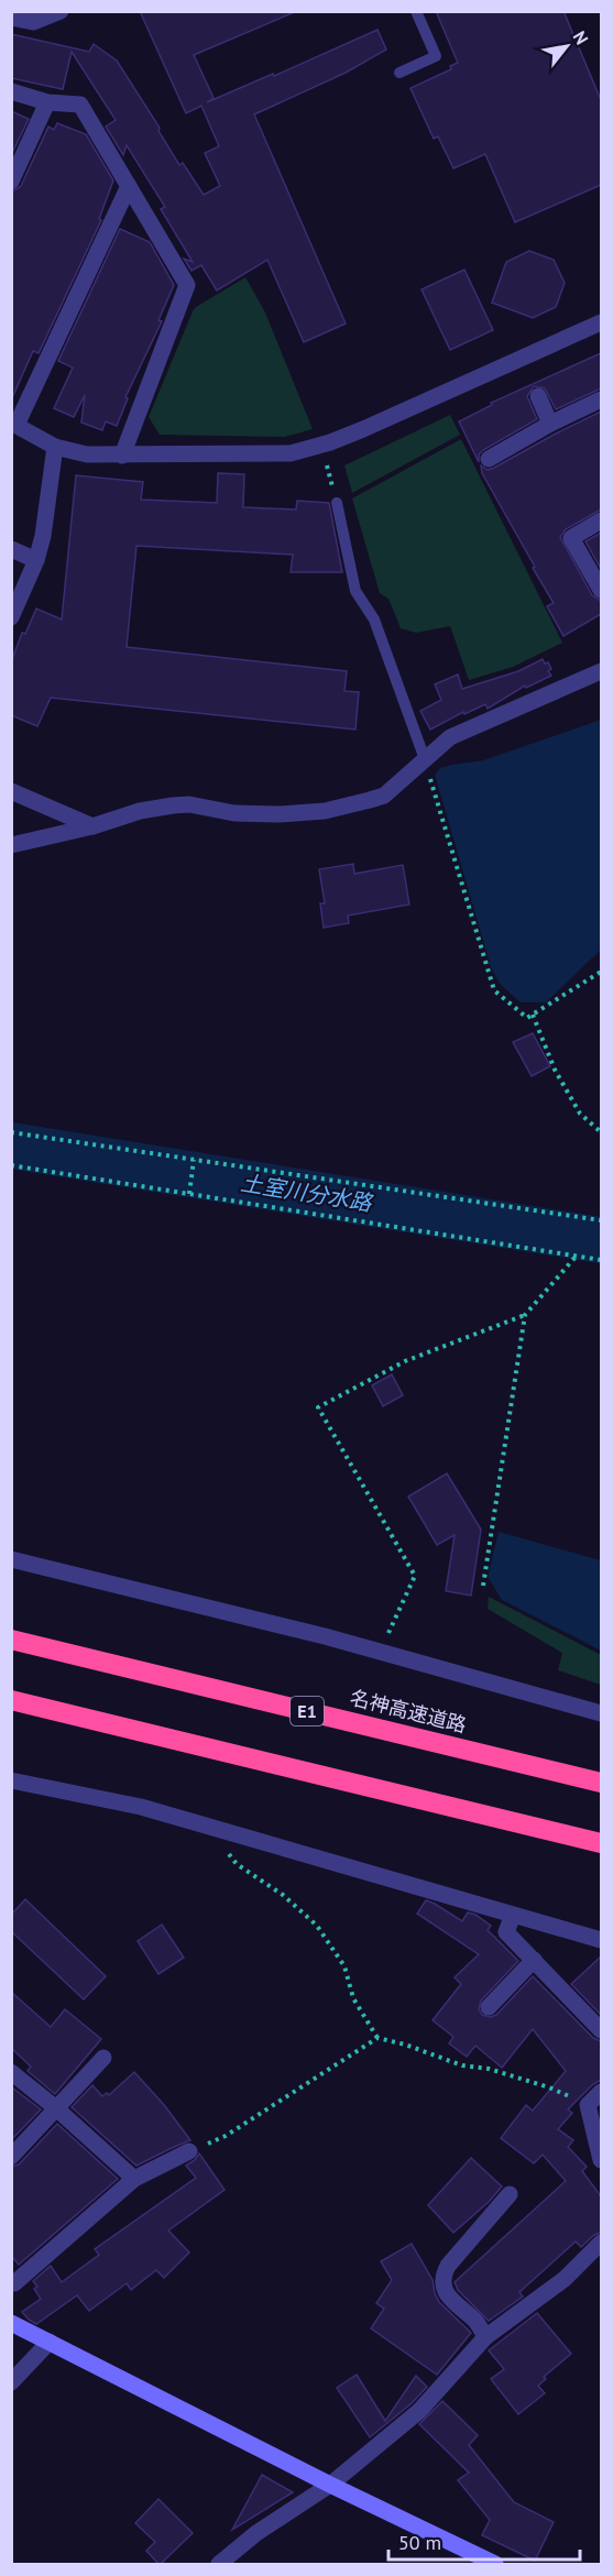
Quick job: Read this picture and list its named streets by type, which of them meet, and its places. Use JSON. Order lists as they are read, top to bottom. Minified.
{"streets":{"highway":["E1","名神高速道路"]},"water":["土室川分水路"],"scale_bar":"50 m","north":"top right"}
